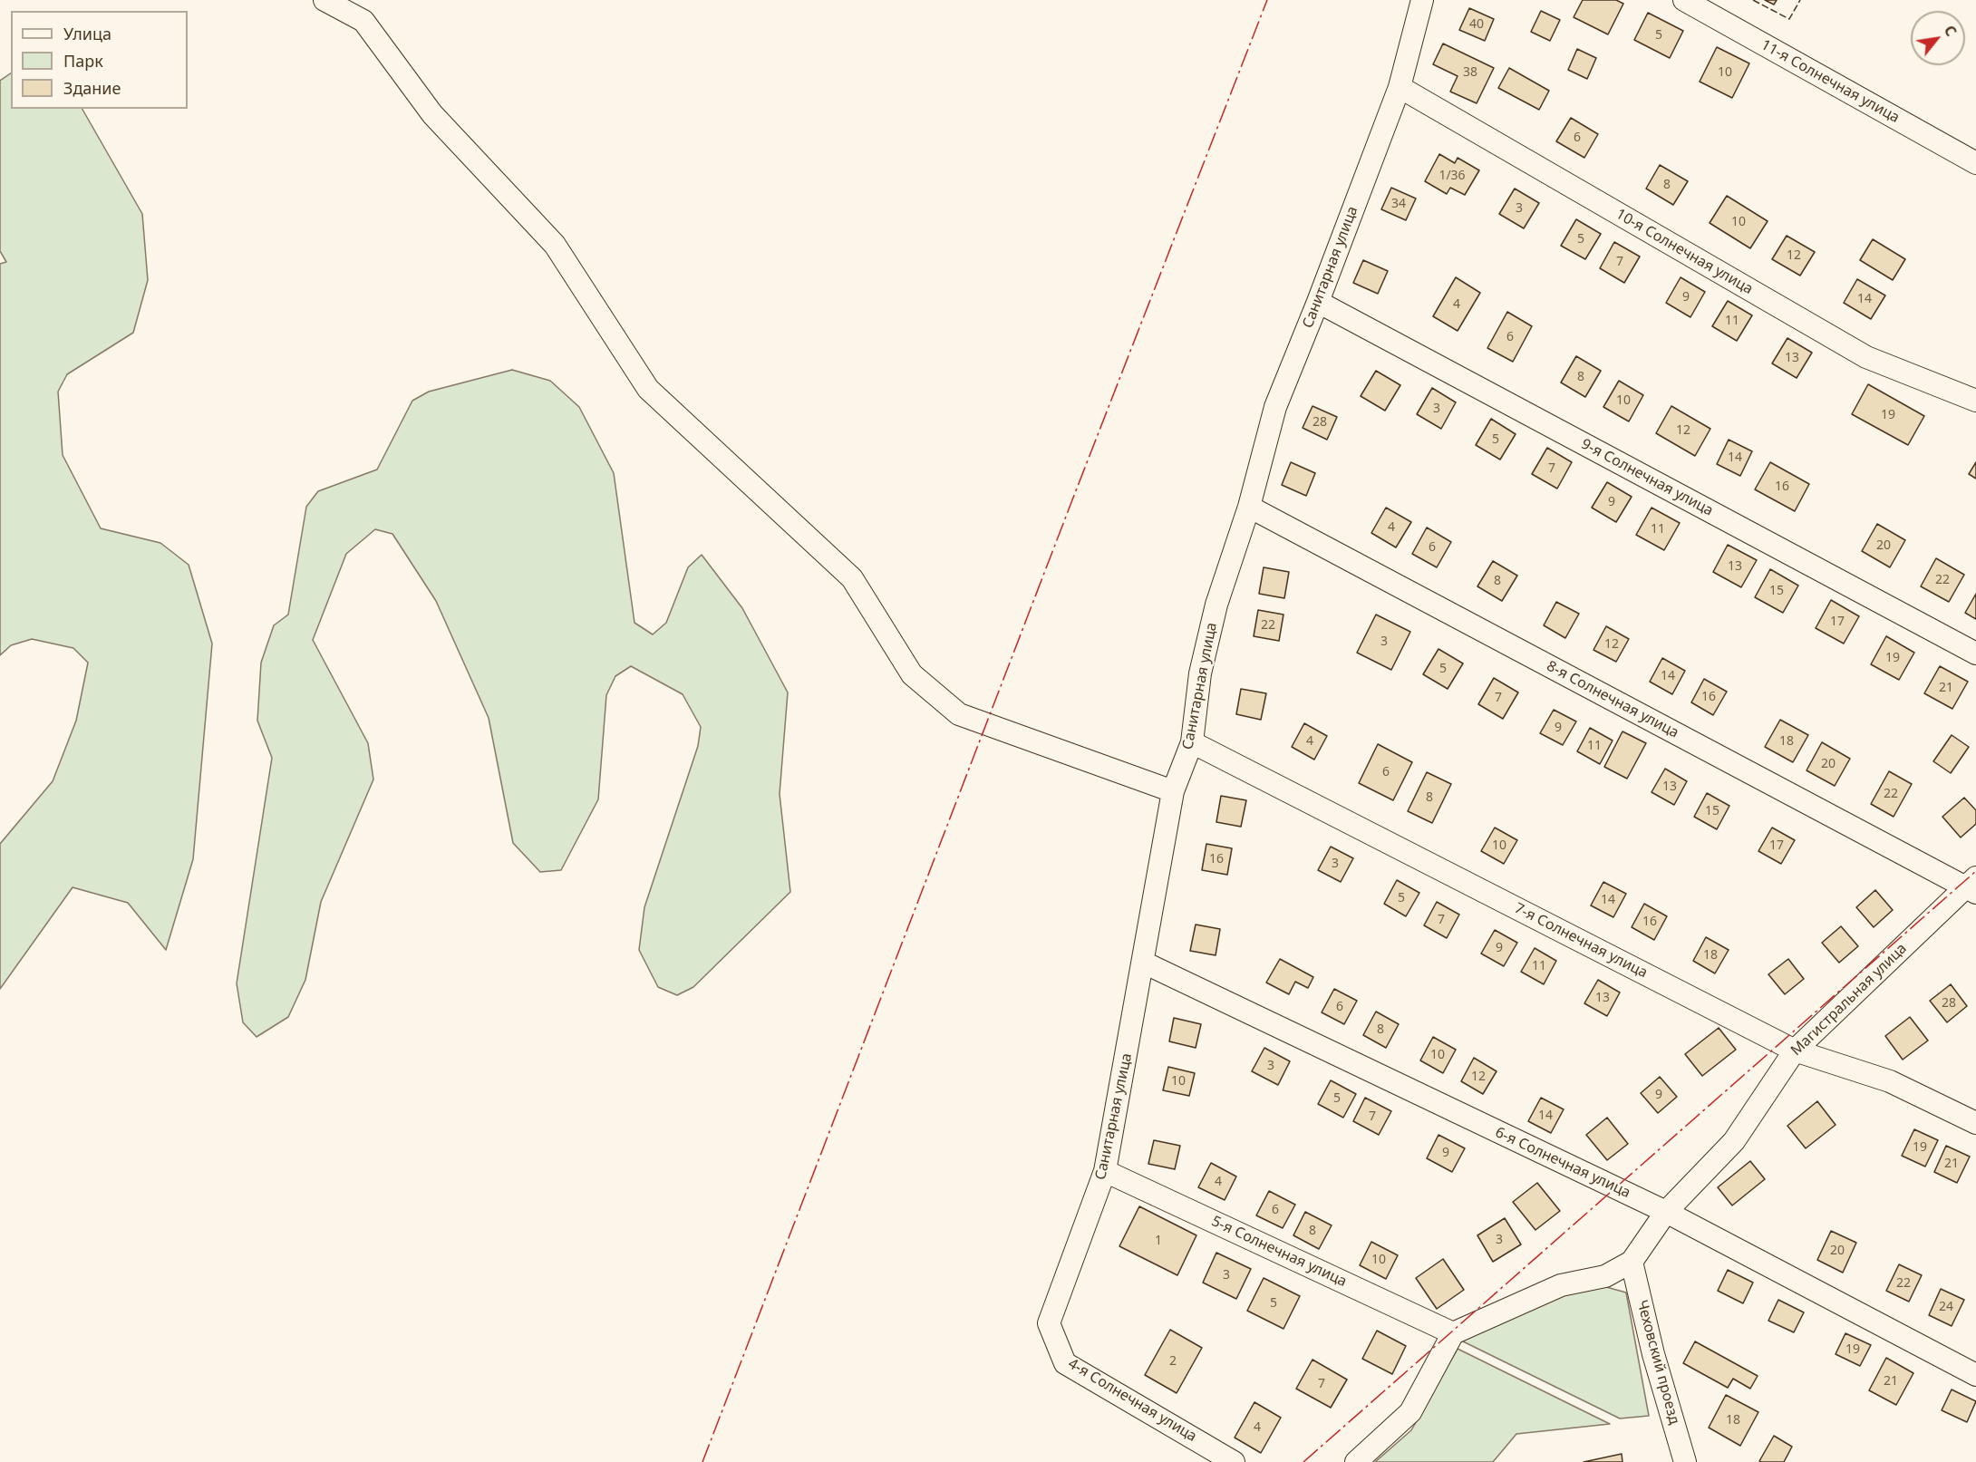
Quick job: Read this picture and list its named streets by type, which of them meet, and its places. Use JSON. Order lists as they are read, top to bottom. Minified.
{"streets":{"street":["11-я Солнечная улица","10-я Солнечная улица","Санитарная улица","9-я Солнечная улица","8-я Солнечная улица","7-я Солнечная улица","Магистральная улица","6-я Солнечная улица","5-я Солнечная улица","Чеховский проезд","4-я Солнечная улица"]},"crossings":[["10-я Солнечная улица","Санитарная улица"],["Санитарная улица","9-я Солнечная улица"],["Санитарная улица","8-я Солнечная улица"],["Санитарная улица","7-я Солнечная улица"],["Санитарная улица","6-я Солнечная улица"],["Санитарная улица","5-я Солнечная улица"],["Санитарная улица","4-я Солнечная улица"],["8-я Солнечная улица","Магистральная улица"],["7-я Солнечная улица","Магистральная улица"],["Магистральная улица","6-я Солнечная улица"],["Магистральная улица","5-я Солнечная улица"],["Магистральная улица","Чеховский проезд"]],"house_numbers":["40","5","38","10","6","1/36","8","34","3","10","5","12","7","9","14","4","11","6","13","8","10","3","19","28","12","5","14","7","16","9","4","11","20","6","13","22","8","15","17","22","3","12","19","5","14","21","16","7","9","4","18","11","20","6","13","22","8","15","10","17","16","3","5","14","7","16","9","18","11","13","28","6","8","10","3","12","10","9","5","14","7","19","9","21","4","6","8","3","1","20","10","3","22","5","24","19","2","21","7","18","4"],"legend":["Улица","Парк","Здание"],"north":"top right"}
